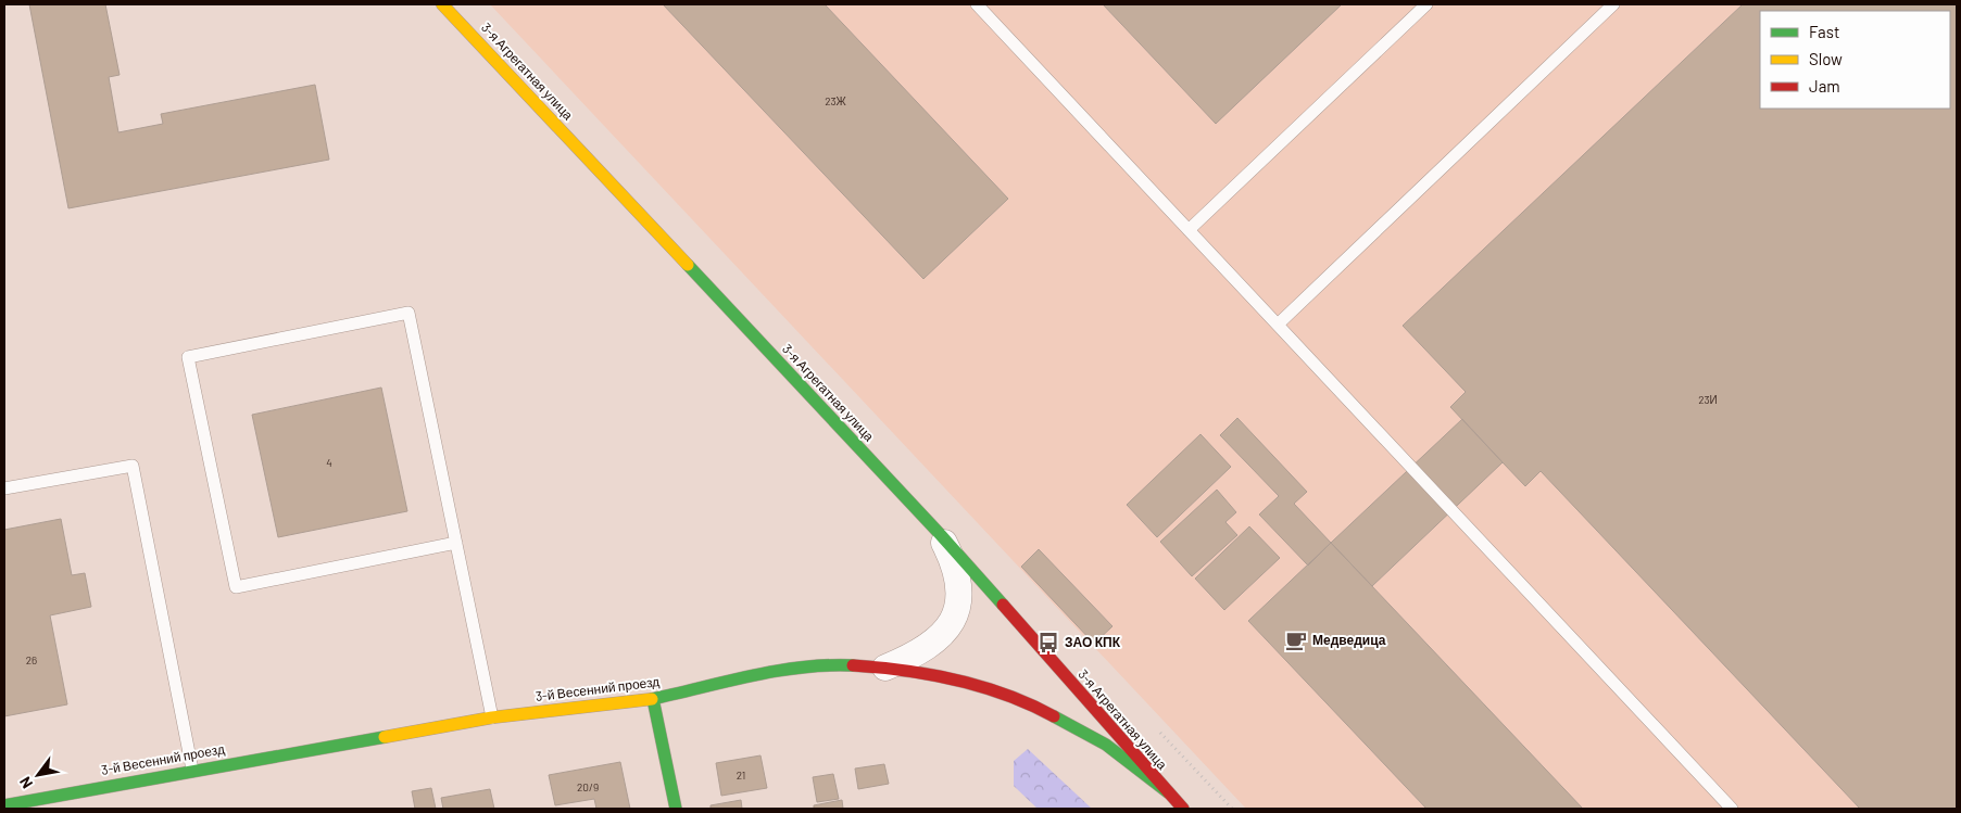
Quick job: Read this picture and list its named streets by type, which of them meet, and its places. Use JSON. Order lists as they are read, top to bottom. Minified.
{"streets":{"street":["3-я Агрегатная улица","3-й Весенний проезд"]},"crossings":[["3-я Агрегатная улица","3-й Весенний проезд"]],"places":{"cafe":["Медведица"],"bus stop":["ЗАО КПК"]},"house_numbers":["23Ж","23И","4","26","21","20/9"],"legend":["Fast","Slow","Jam"],"north":"bottom left"}
